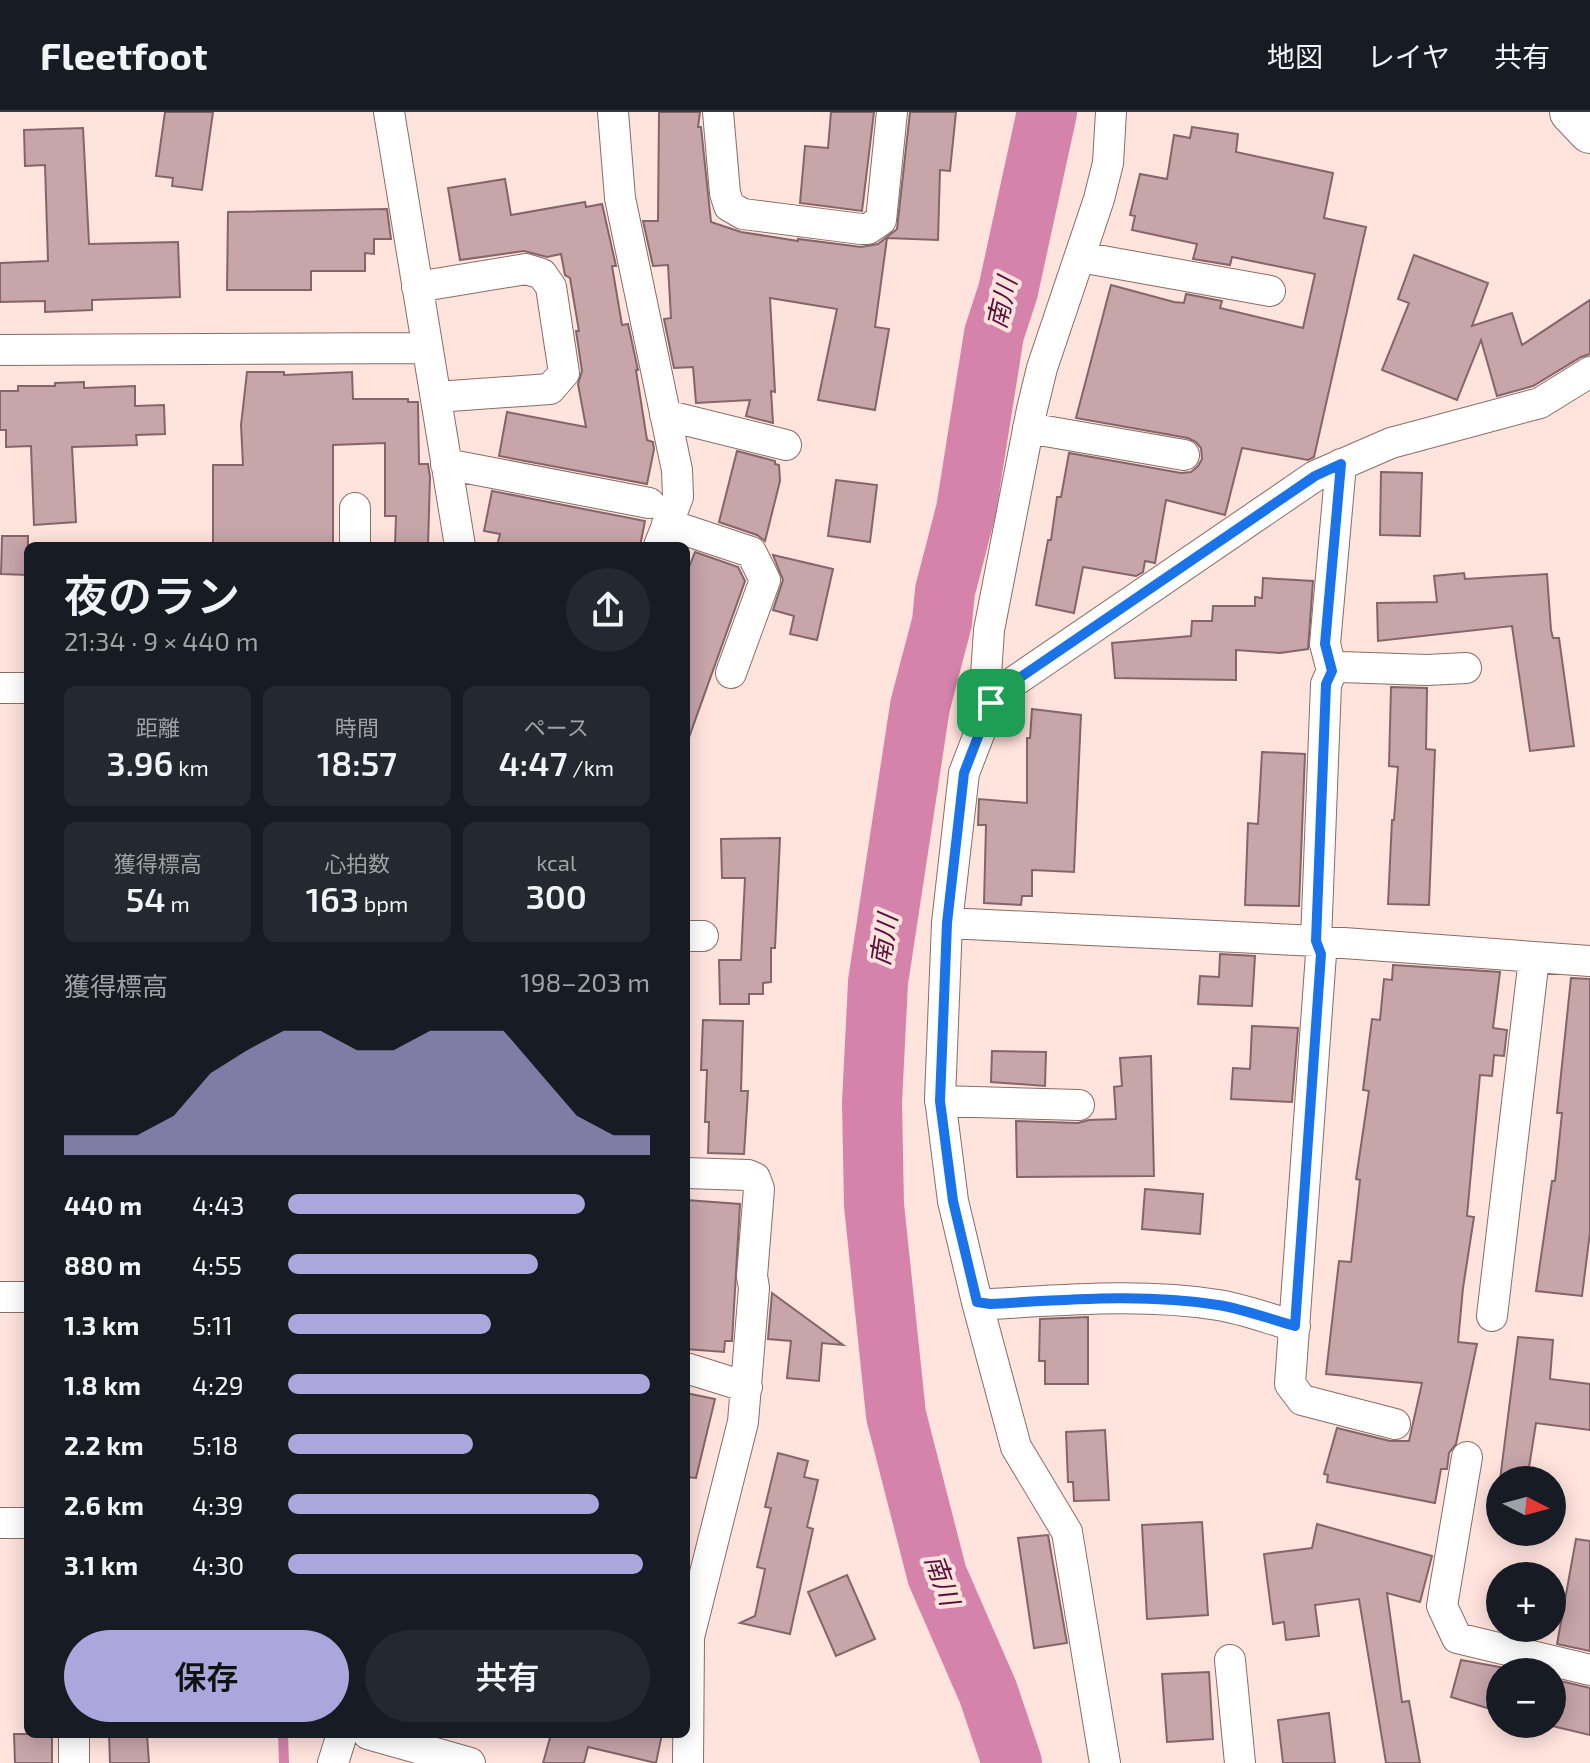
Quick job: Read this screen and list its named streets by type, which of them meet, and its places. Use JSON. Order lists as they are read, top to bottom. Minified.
{"water":["南川"],"north":"right","page":{"header":"Fleetfoot","nav":["地図","レイヤ","共有"],"heading":["夜のラン","21:34 · 9 × 440 m"],"stats":[["距離","3.96 km"],["時間","18:57"],["ペース","4:47 /km"],["獲得標高","54 m"],["心拍数","163 bpm"],["kcal","300"]],"chart":["獲得標高","198–203 m"],"list":[{"name":"440 m","note":"4:43"},{"name":"880 m","note":"4:55"},{"name":"1.3 km","note":"5:11"},{"name":"1.8 km","note":"4:29"},{"name":"2.2 km","note":"5:18"},{"name":"2.6 km","note":"4:39"},{"name":"3.1 km","note":"4:30"}],"map_buttons":["+","−"],"buttons":["保存","共有"]}}
